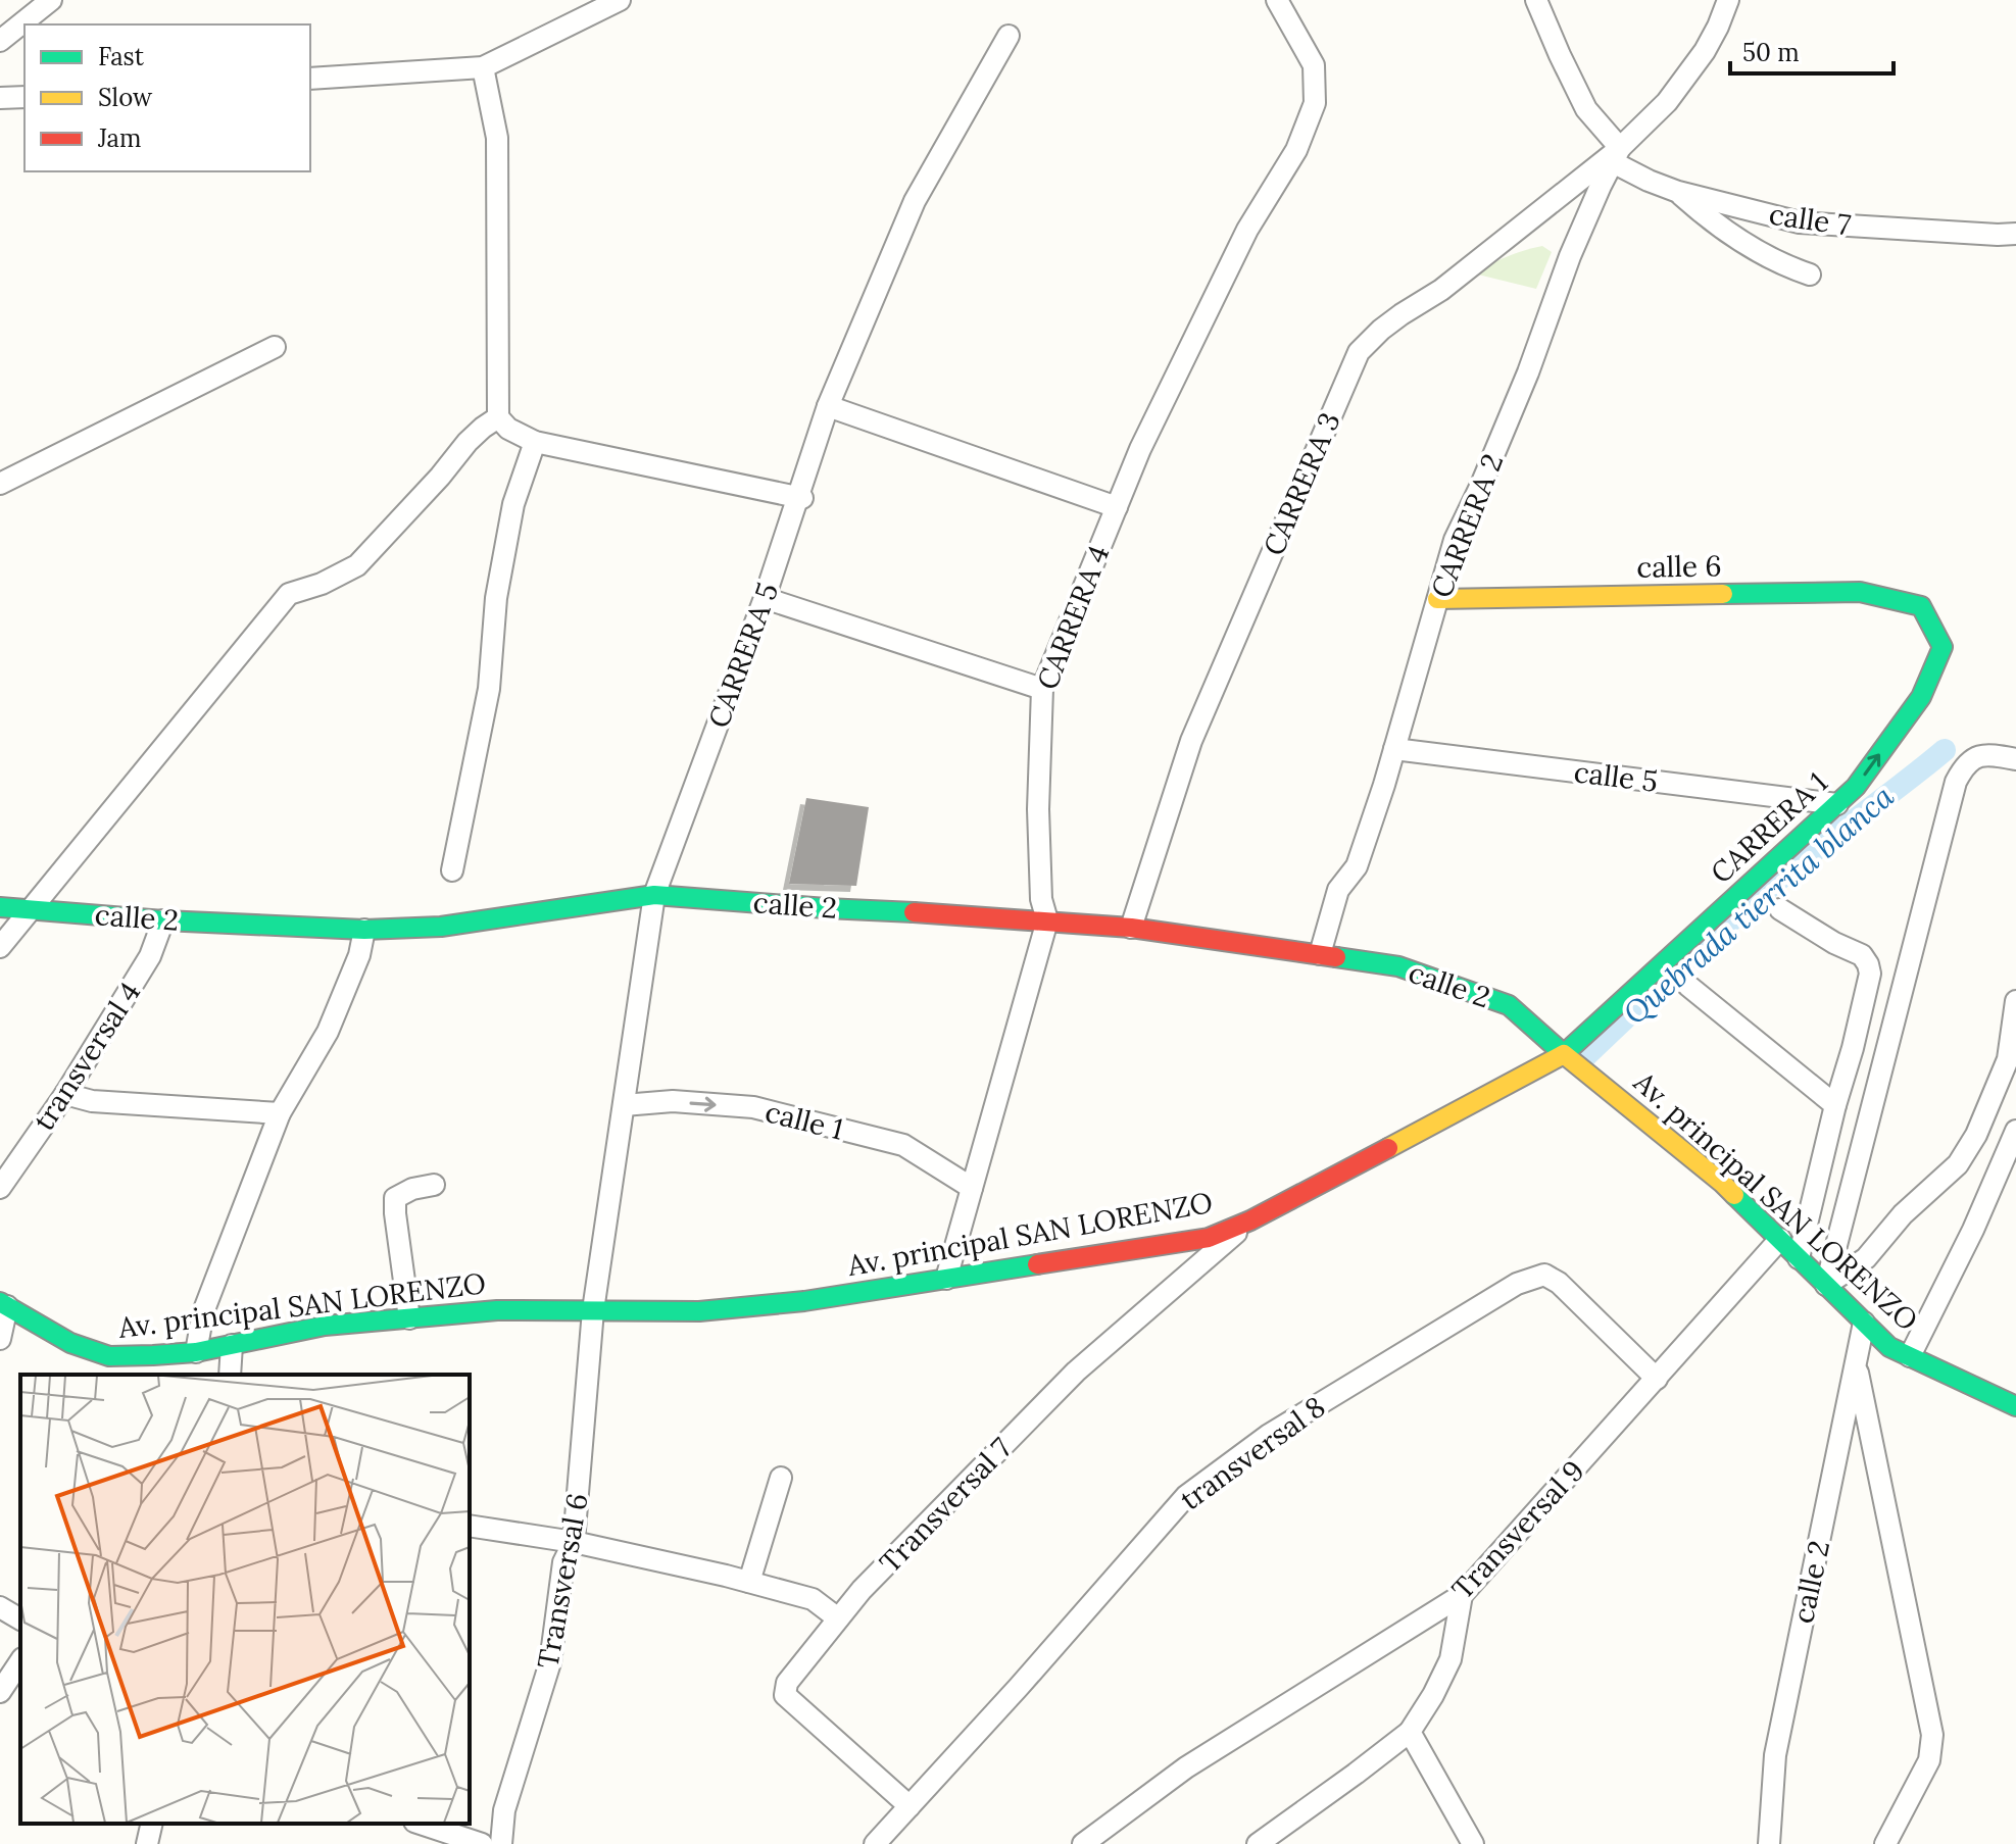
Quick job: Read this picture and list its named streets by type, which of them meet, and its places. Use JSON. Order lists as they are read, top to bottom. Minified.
{"streets":{"street":["calle 7","CARRERA 3","CARRERA 2","calle 6","CARRERA 4","CARRERA 5","calle 5","CARRERA 1","calle 2","transversal 4","calle 1","Av. principal SAN LORENZO","transversal 8","Transversal 7","Transversal 9","Transversal 6"]},"crossings":[["calle 7","CARRERA 3"],["calle 7","CARRERA 2"],["CARRERA 3","CARRERA 2"],["CARRERA 3","calle 2"],["CARRERA 2","calle 6"],["CARRERA 2","calle 5"],["CARRERA 2","calle 2"],["calle 6","CARRERA 1"],["CARRERA 4","calle 2"],["CARRERA 4","calle 1"],["CARRERA 4","Av. principal SAN LORENZO"],["CARRERA 5","calle 2"],["CARRERA 5","calle 1"],["CARRERA 5","Av. principal SAN LORENZO"],["CARRERA 5","Transversal 6"],["calle 5","CARRERA 1"],["CARRERA 1","calle 2"],["CARRERA 1","Av. principal SAN LORENZO"],["calle 2","transversal 4"],["calle 2","Av. principal SAN LORENZO"],["Av. principal SAN LORENZO","Transversal 7"],["Av. principal SAN LORENZO","Transversal 9"],["Av. principal SAN LORENZO","Transversal 6"],["transversal 8","Transversal 7"],["transversal 8","Transversal 9"]],"one_way":["calle 1"],"water":["Quebrada tierrita blanca"],"legend":["Fast","Slow","Jam"],"scale_bar":"50 m"}
